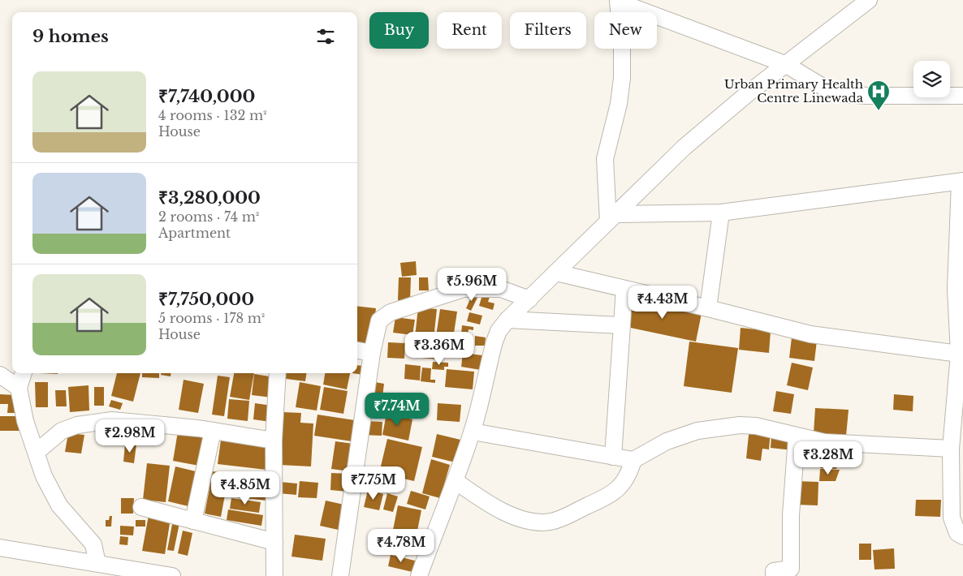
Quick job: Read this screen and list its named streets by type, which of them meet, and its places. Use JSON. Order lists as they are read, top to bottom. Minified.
{"places":{"hospital":["Urban Primary Health Centre Linewada"]},"page":{"chip":["Buy","Rent","Filters","New"],"heading":"9 homes","list":[{"name":"₹7,740,000","note":"4 rooms · 132 m² · House"},{"name":"₹3,280,000","note":"2 rooms · 74 m² · Apartment"},{"name":"₹7,750,000","note":"5 rooms · 178 m² · House"}],"price":["₹5.96M","₹4.43M","₹3.36M","₹7.74M","₹2.98M","₹3.28M","₹7.75M","₹4.85M","₹4.78M"]}}
